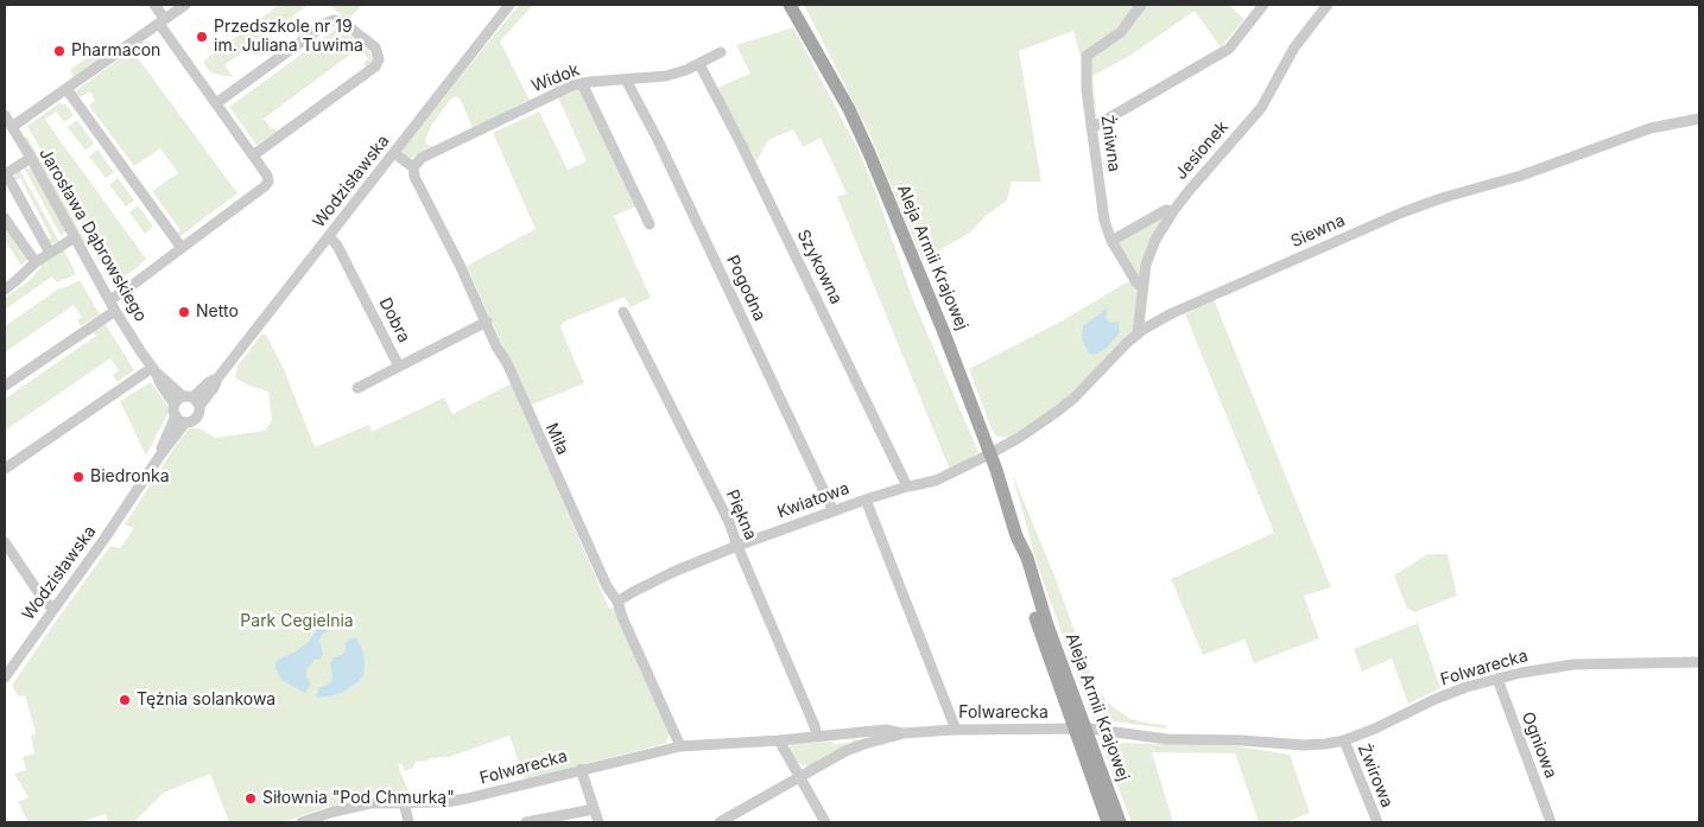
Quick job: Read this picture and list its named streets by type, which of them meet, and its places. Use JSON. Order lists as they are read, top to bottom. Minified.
{"streets":{"main road":["Aleja Armii Krajowej"],"street":["Widok","Żniwna","Jesionek","Wodzisławska","Siewna","Jarosława Dąbrowskiego","Szykowna","Pogodna","Dobra","Miła","Kwiatowa","Piękna","Folwarecka","Ogniowa","Żwirowa"]},"crossings":[["Widok","Szykowna"],["Widok","Pogodna"],["Widok","Miła"],["Żniwna","Jesionek"],["Jesionek","Siewna"],["Wodzisławska","Jarosława Dąbrowskiego"],["Wodzisławska","Dobra"],["Siewna","Aleja Armii Krajowej"],["Siewna","Kwiatowa"],["Aleja Armii Krajowej","Kwiatowa"],["Aleja Armii Krajowej","Folwarecka"],["Szykowna","Kwiatowa"],["Pogodna","Kwiatowa"],["Dobra","Miła"],["Miła","Kwiatowa"],["Miła","Folwarecka"],["Kwiatowa","Piękna"],["Piękna","Folwarecka"],["Folwarecka","Ogniowa"],["Folwarecka","Żwirowa"]],"parks":["Park Cegielnia"],"places":["Przedszkole nr 19 im. Juliana Tuwima","Pharmacon","Netto","Biedronka","Tężnia solankowa","Siłownia \"Pod Chmurką\""]}
